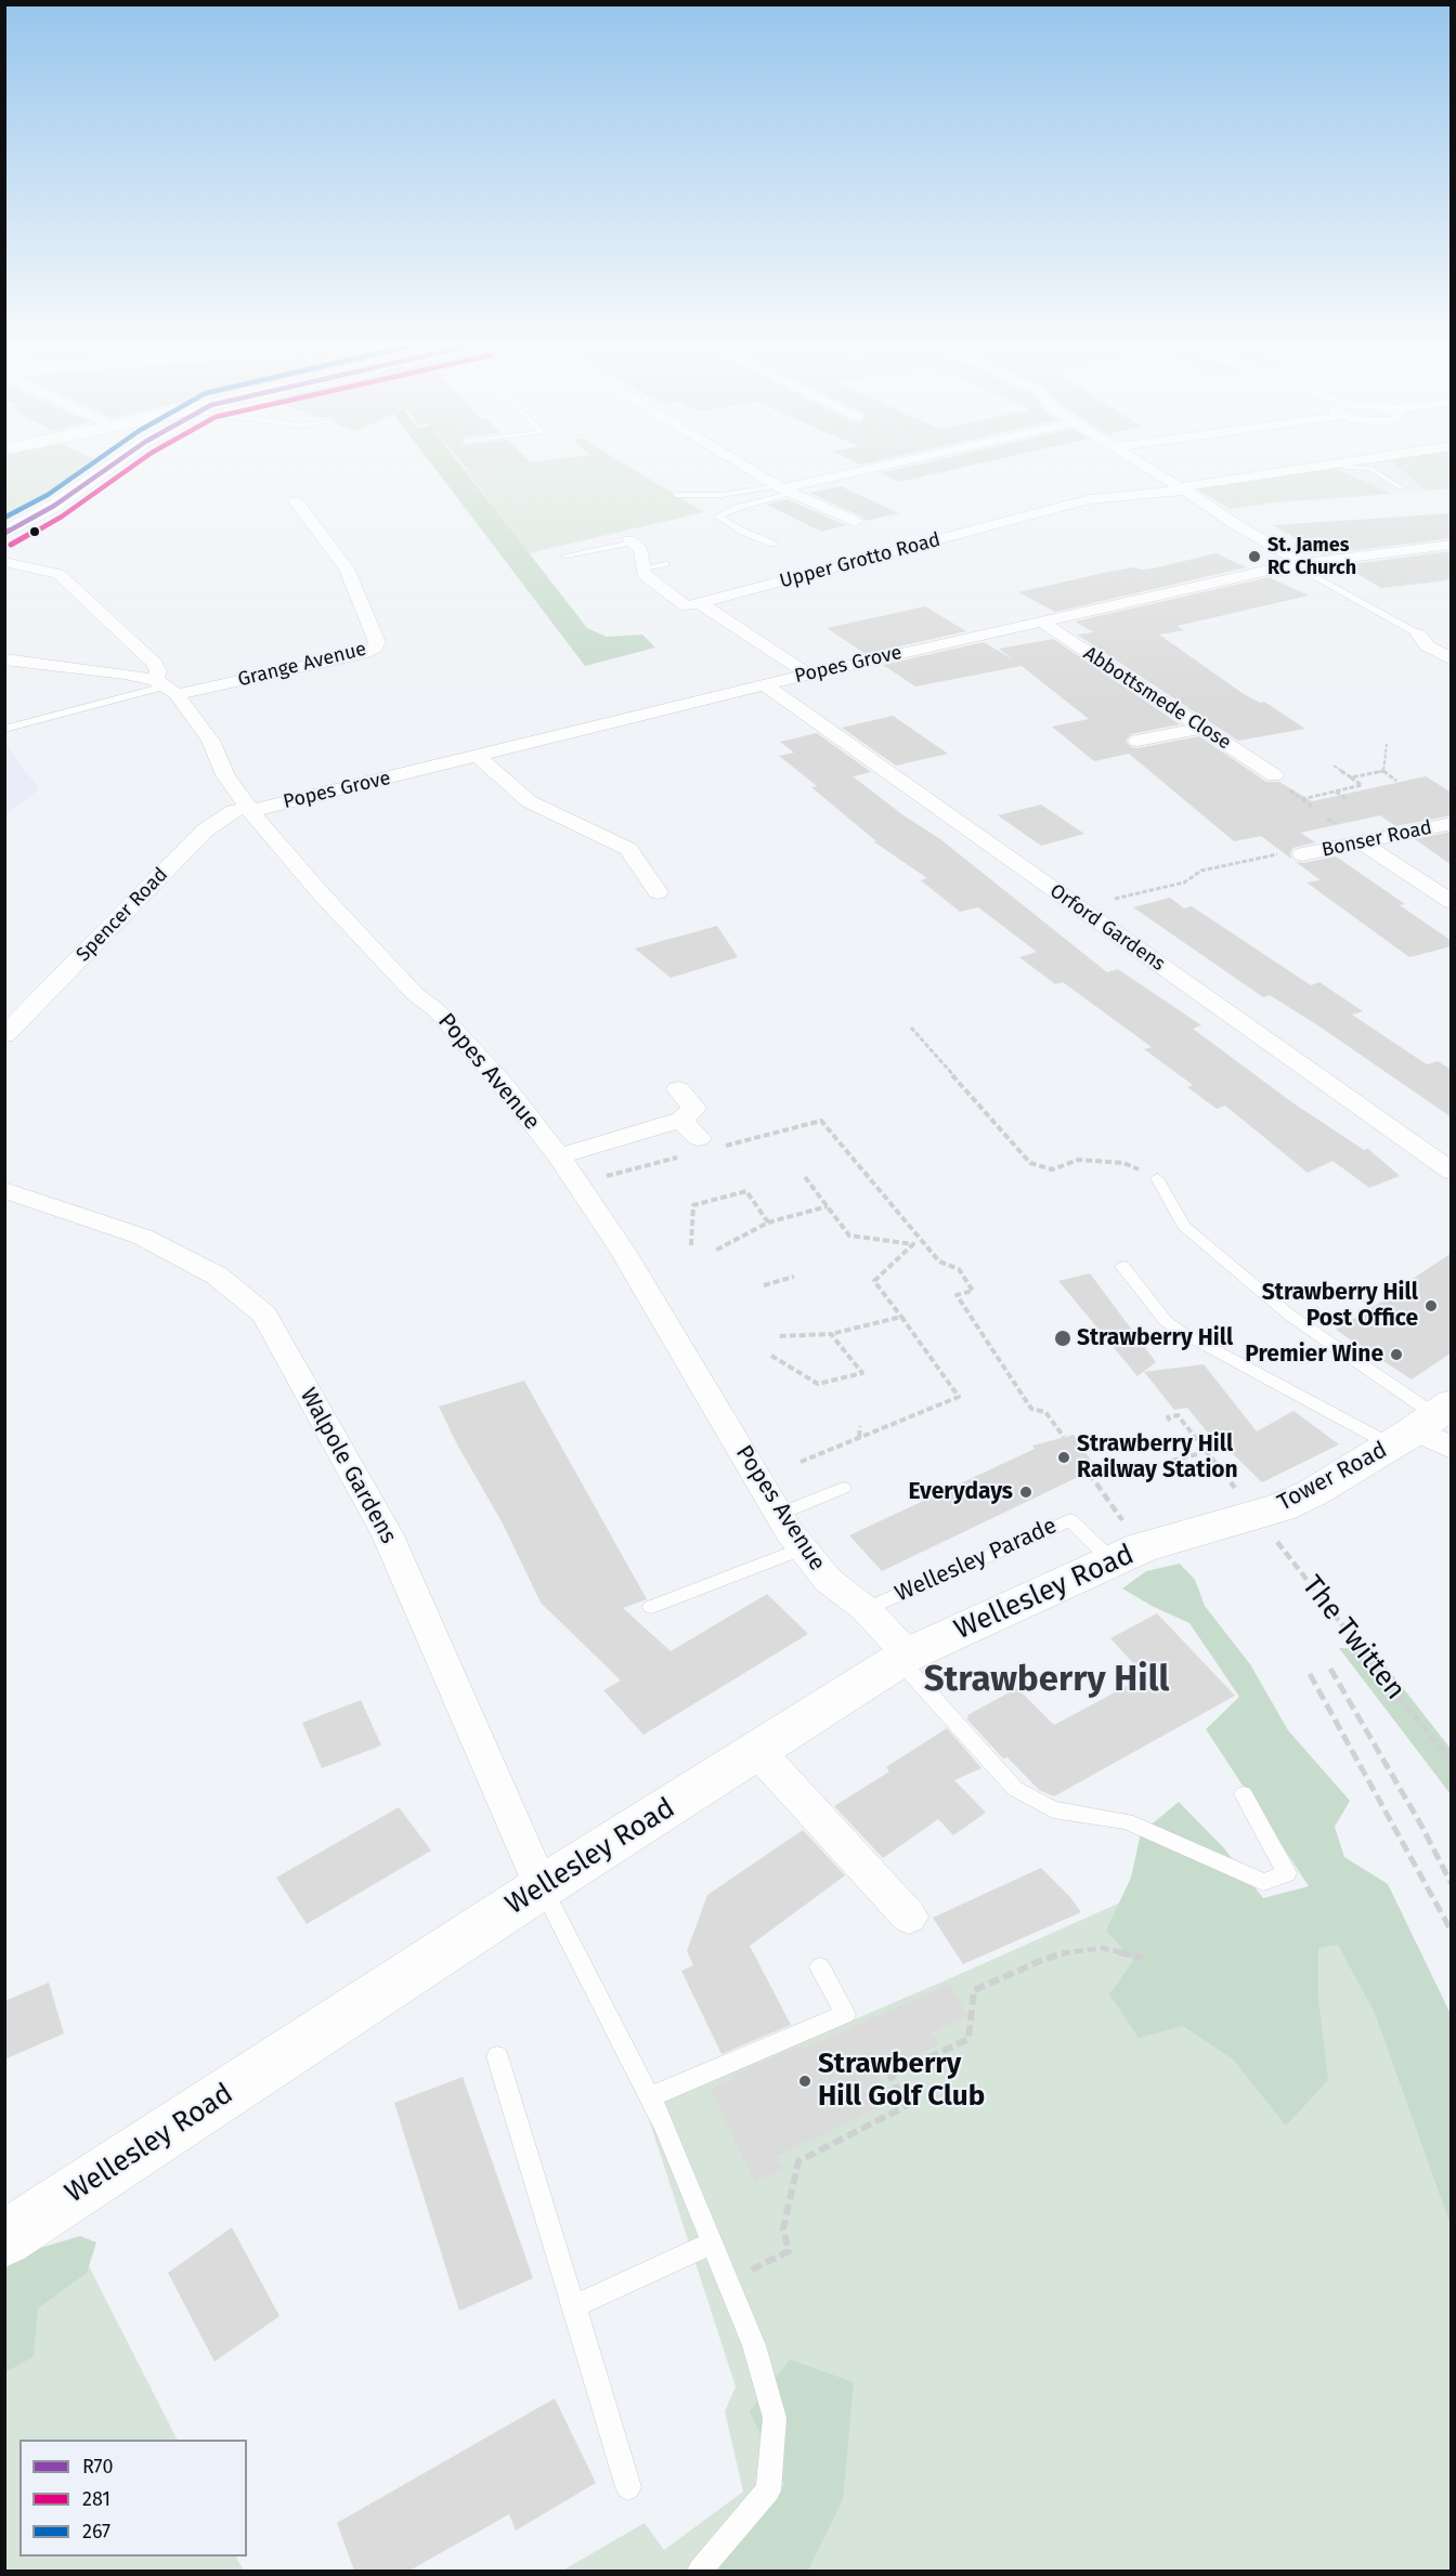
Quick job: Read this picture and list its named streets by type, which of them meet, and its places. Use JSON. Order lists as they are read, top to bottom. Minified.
{"streets":{"main road":["Tower Road","Wellesley Road"],"street":["Upper Grotto Road","Grange Avenue","Popes Grove","Abbottsmede Close","Bonser Road","Spencer Road","Orford Gardens","Popes Avenue","Walpole Gardens"],"lane":["Wellesley Parade"],"path":["The Twitten"]},"crossings":[["Grange Avenue","Popes Avenue"],["Popes Grove","Abbottsmede Close"],["Popes Grove","Spencer Road"],["Popes Grove","Orford Gardens"],["Popes Grove","Popes Avenue"],["Spencer Road","Popes Avenue"],["Popes Avenue","Wellesley Parade"],["Popes Avenue","Wellesley Road"],["Walpole Gardens","Wellesley Road"],["Tower Road","Wellesley Road"],["Tower Road","The Twitten"],["Wellesley Parade","Wellesley Road"]],"districts":["Strawberry Hill"],"places":["St. James RC Church","Strawberry Hill Post Office","Strawberry Hill","Premier Wine","Strawberry Hill Railway Station","Everydays","Strawberry Hill Golf Club"],"lines":["transit line R70","transit line 281","transit line 267"],"legend":["R70","281","267"]}
